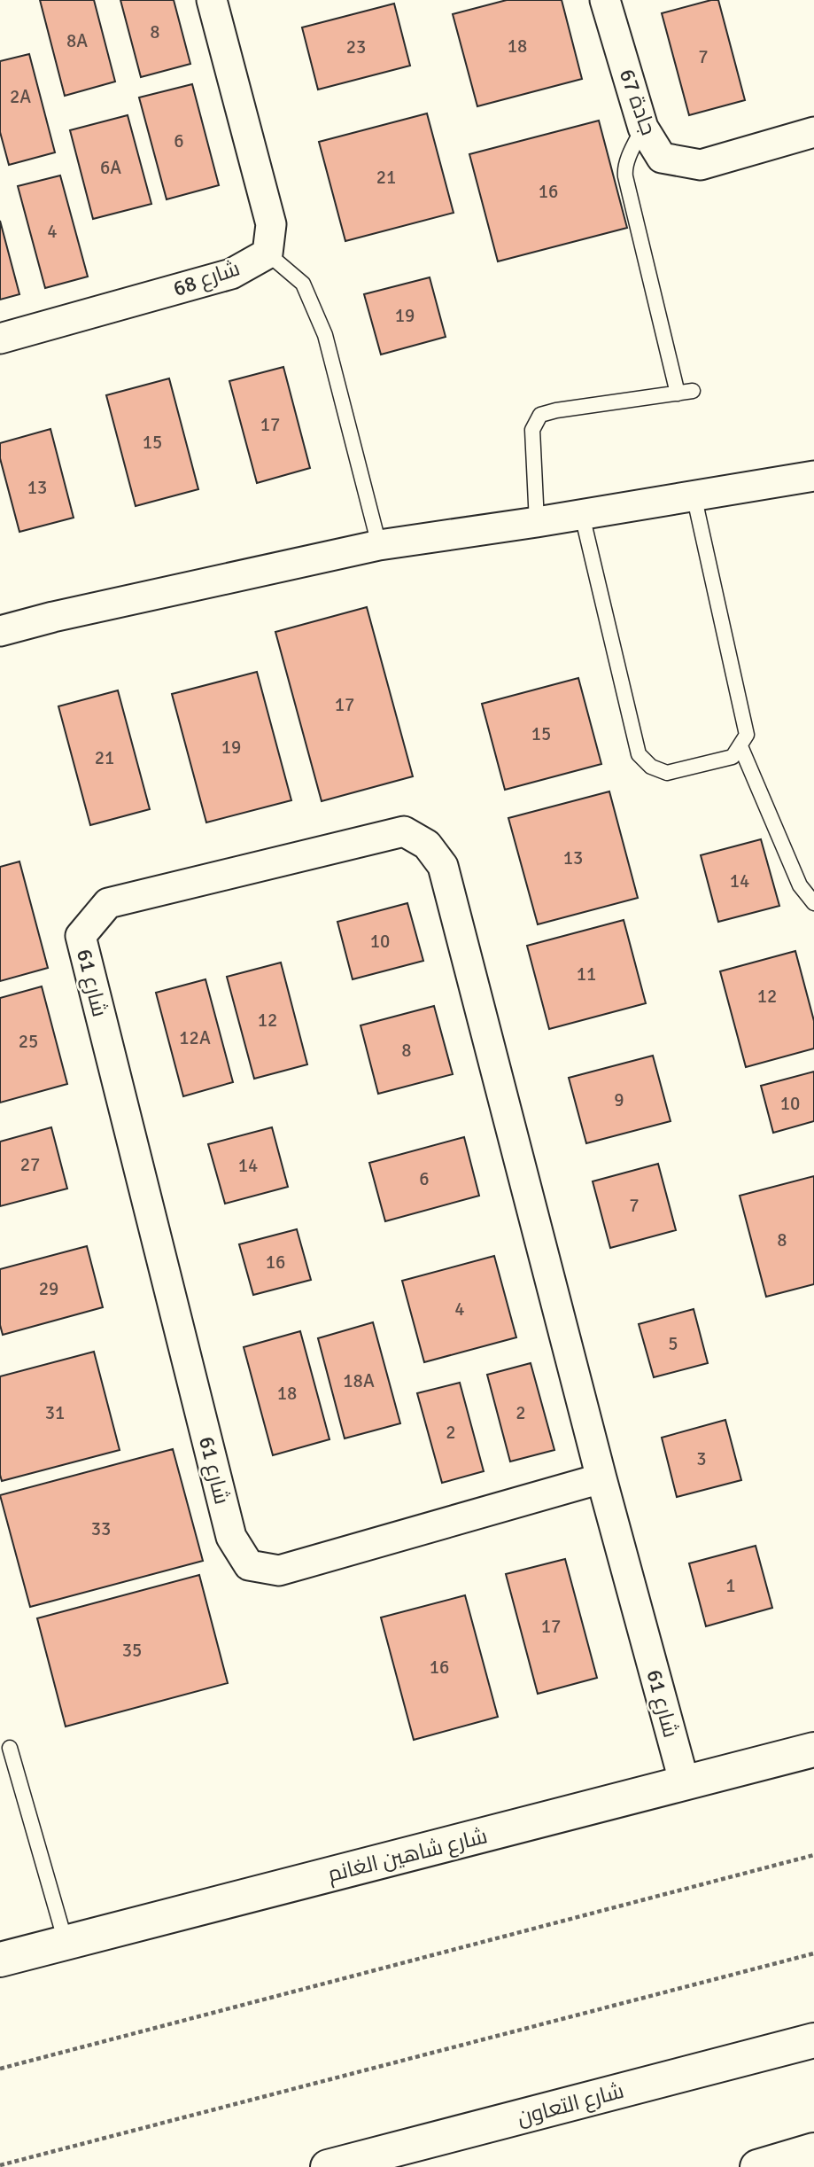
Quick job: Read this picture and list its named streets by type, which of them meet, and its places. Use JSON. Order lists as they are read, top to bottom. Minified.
{"streets":{"street":["جادة 67","شارع 68","شارع 61","شارع شاهين الغانم","شارع التعاون"]},"crossings":[["شارع 61","شارع شاهين الغانم"]],"house_numbers":["8","8A","18","23","7","2A","6","6A","21","16","4","19","17","15","13","17","15","19","21","13","14","10","11","12","12","12A","25","8","9","10","27","14","6","7","8","16","29","4","5","18A","18","31","2","2","3","33","1","17","35","16"]}
